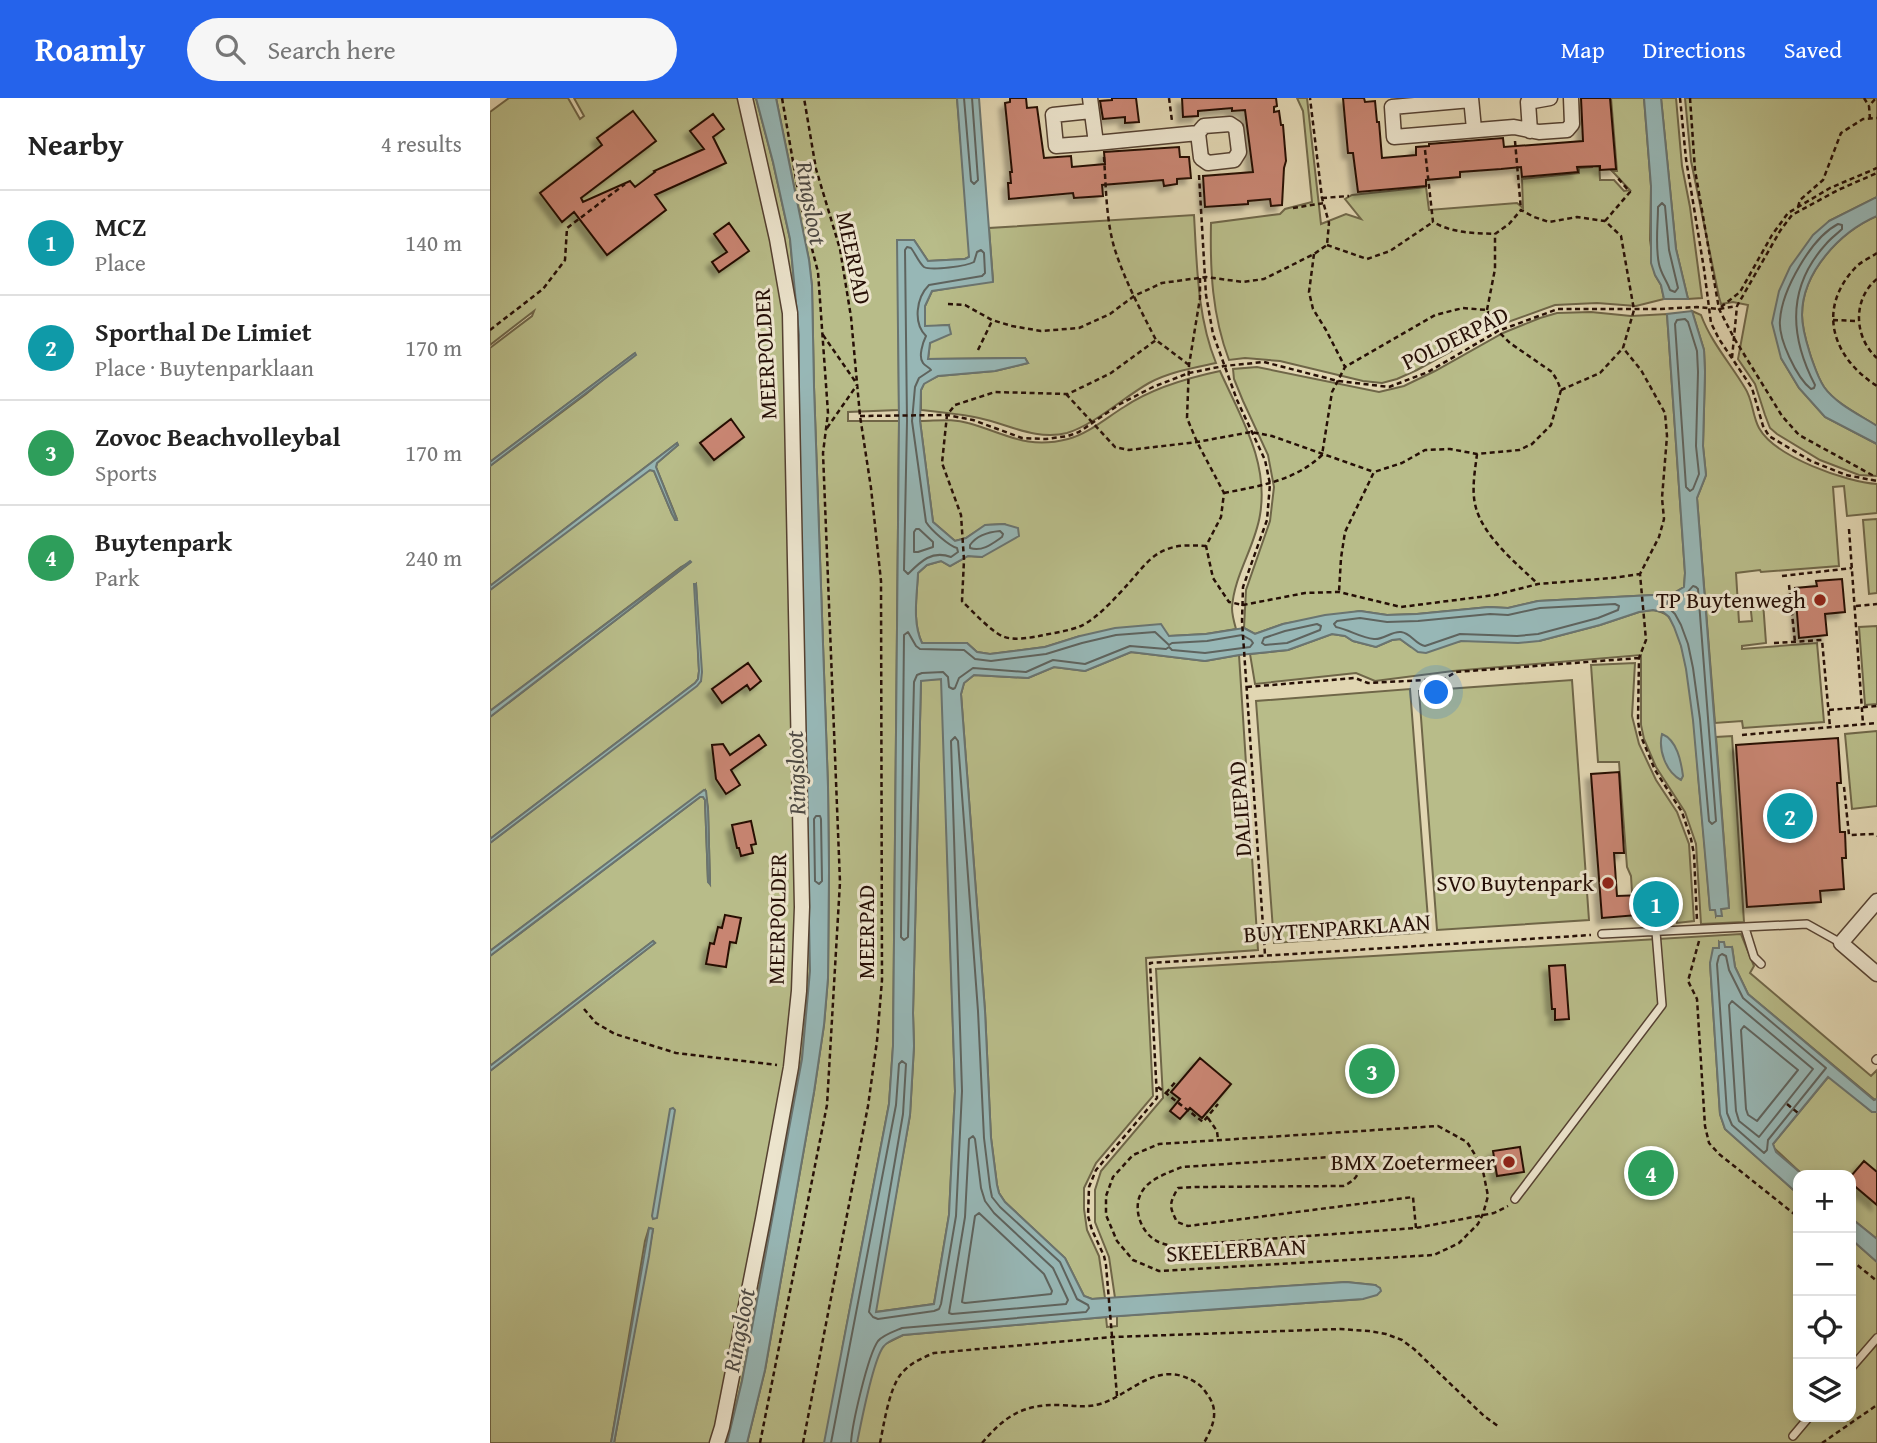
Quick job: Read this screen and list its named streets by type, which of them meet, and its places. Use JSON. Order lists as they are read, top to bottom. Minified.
{"streets":{"street":["MEERPOLDER"],"path":["MEERPAD","POLDERPAD","DALIEPAD","BUYTENPARKLAAN","SKEELERBAAN"]},"crossings":[["MEERPAD","POLDERPAD"],["DALIEPAD","BUYTENPARKLAAN"]],"water":["Ringsloot"],"places":["TP Buytenwegh","SVO Buytenpark","BMX Zoetermeer"],"page":{"header":"Roamly","search":"Search here","nav":["Map","Directions","Saved"],"heading":["Nearby","4 results"],"list":[{"mark":"1","name":"MCZ","note":"Place","value":"140 m"},{"mark":"2","name":"Sporthal De Limiet","note":"Place · Buytenparklaan","value":"170 m"},{"mark":"3","name":"Zovoc Beachvolleybal","note":"Sports","value":"170 m"},{"mark":"4","name":"Buytenpark","note":"Park","value":"240 m"}],"pins":["2","1","3","4"],"map_buttons":["+","−"]}}
